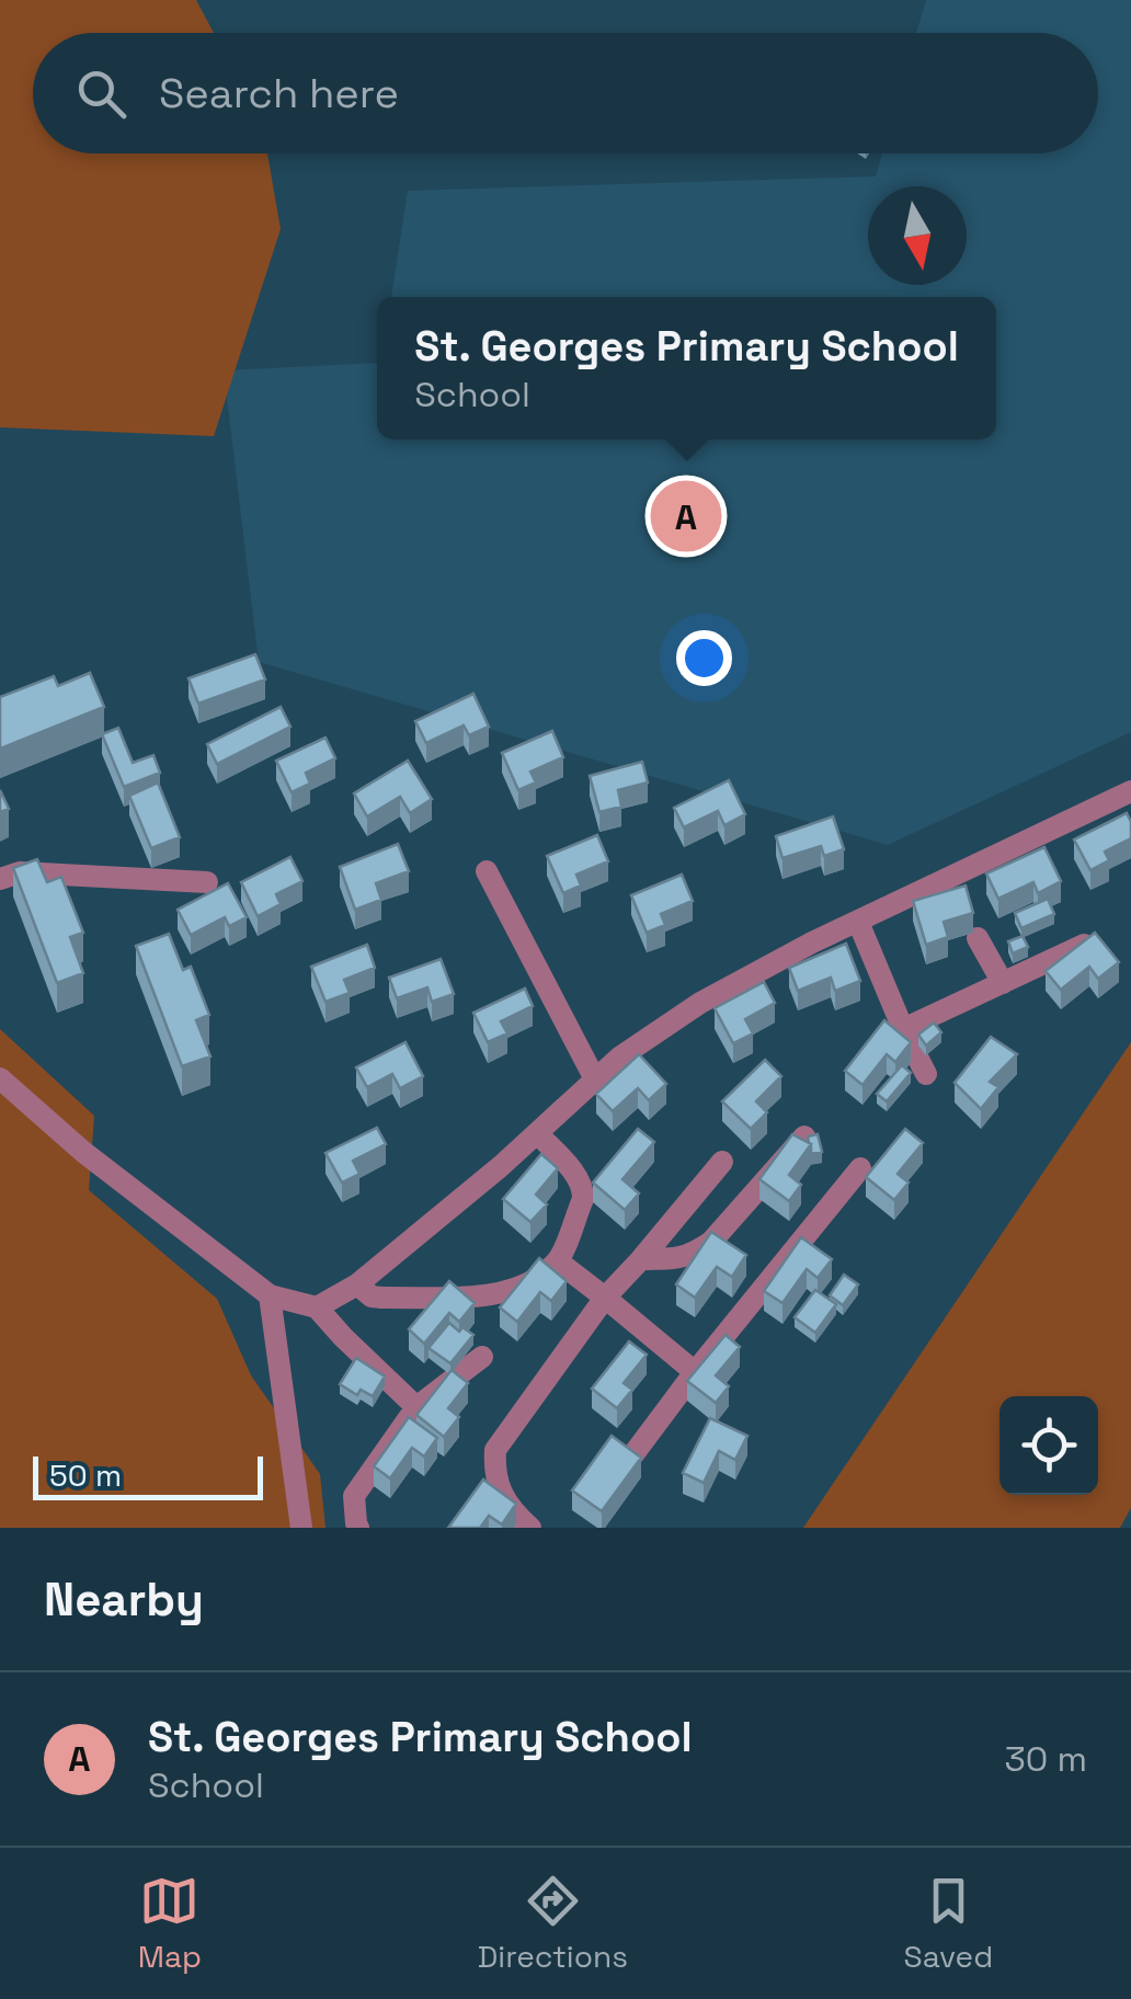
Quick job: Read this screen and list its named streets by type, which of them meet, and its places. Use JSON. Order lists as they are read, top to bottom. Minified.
{"scale_bar":"50 m","north":"bottom","page":{"search":"Search here","popup":["St. Georges Primary School","School"],"pins":"A","scale":"50 m","heading":"Nearby","list":[{"mark":"A","name":"St. Georges Primary School","note":"School","value":"30 m"}],"nav":["Map","Directions","Saved"]}}
